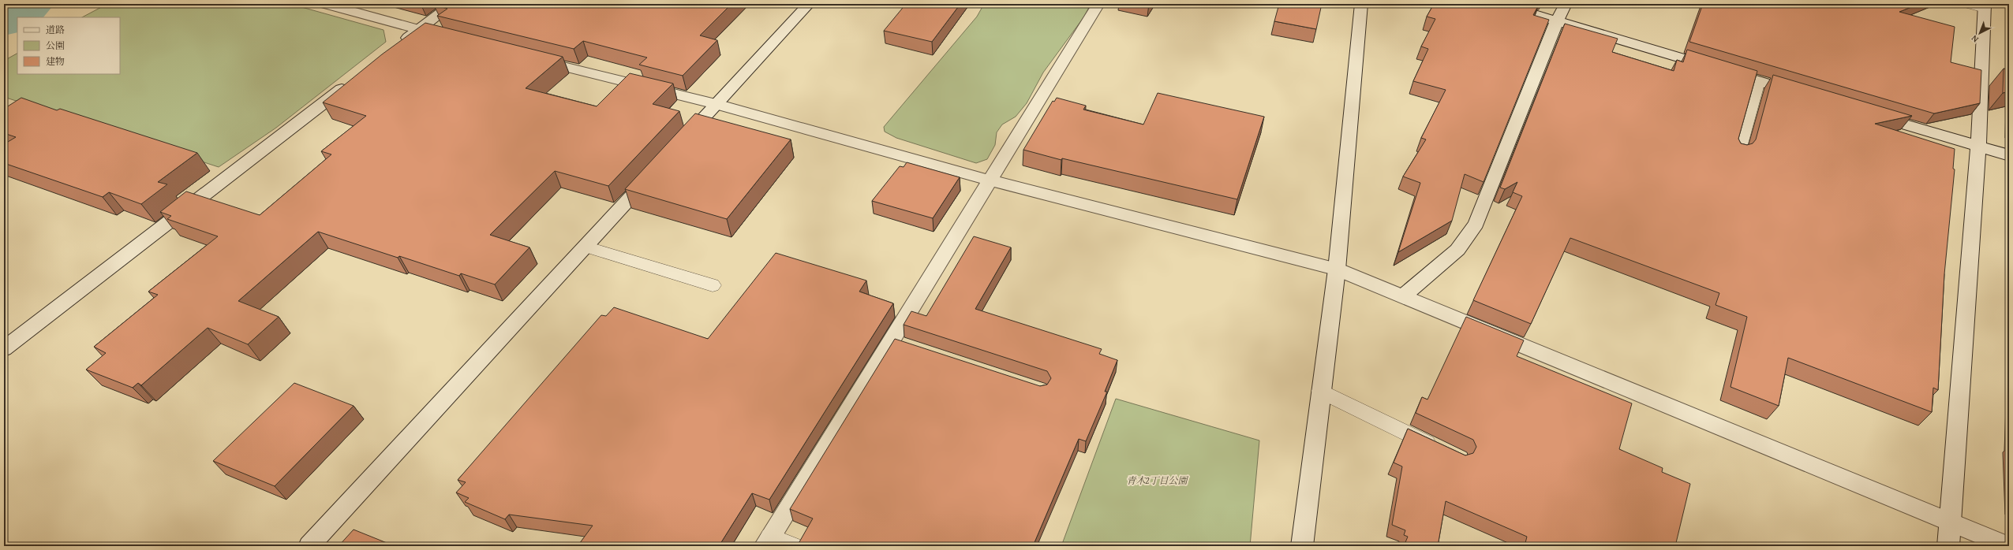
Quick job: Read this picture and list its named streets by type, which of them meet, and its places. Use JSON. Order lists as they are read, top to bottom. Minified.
{"parks":["青木2丁目公園"],"legend":["道路","公園","建物"],"north":"bottom left"}
